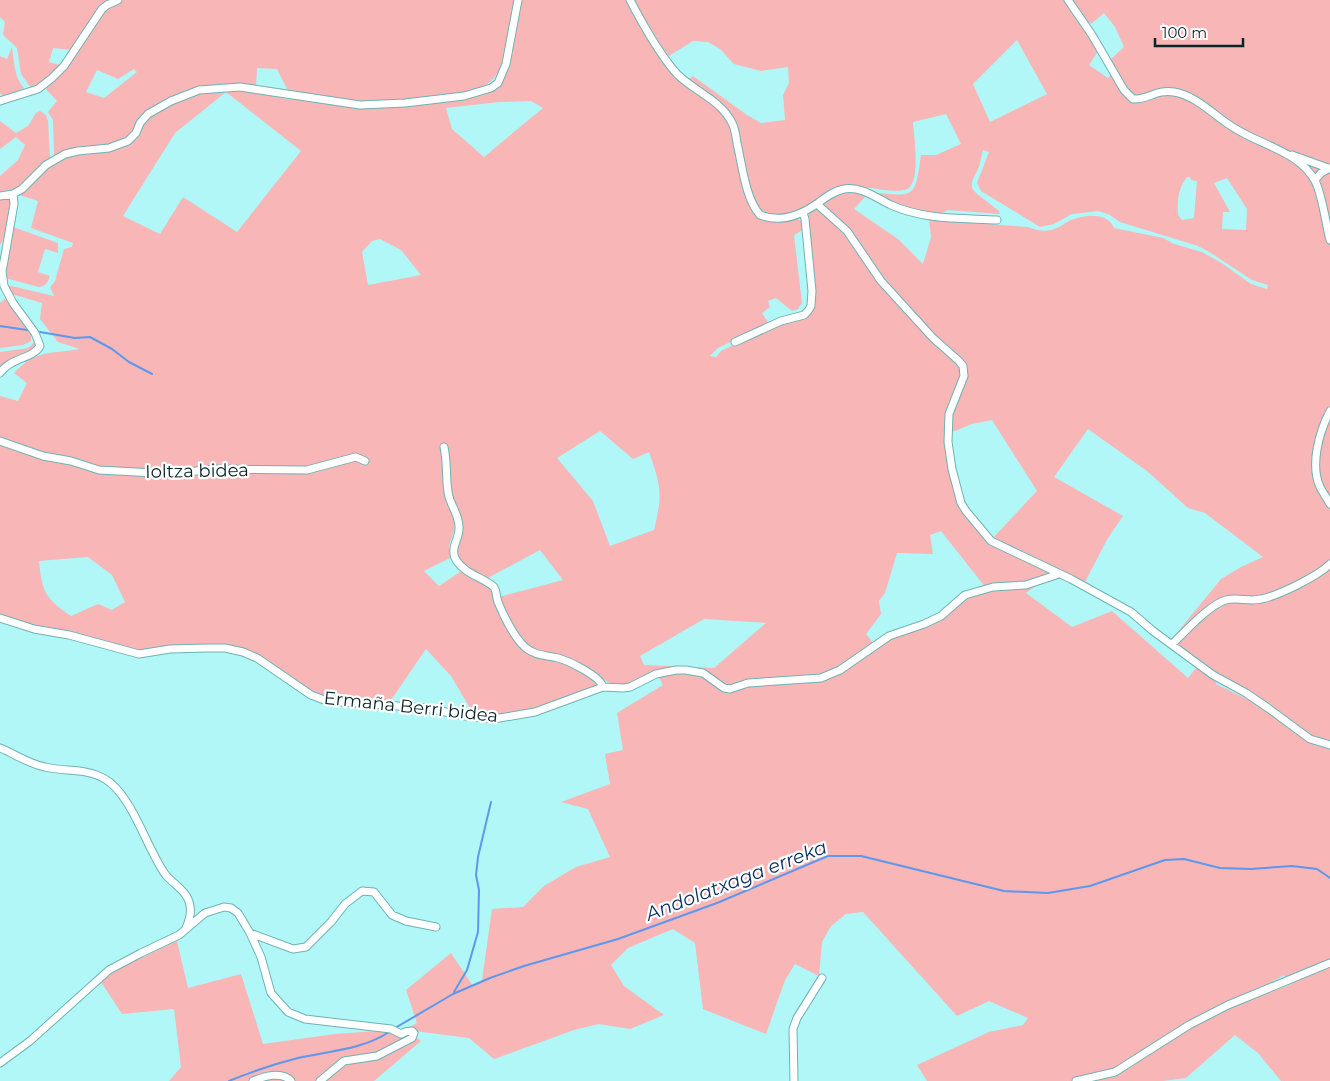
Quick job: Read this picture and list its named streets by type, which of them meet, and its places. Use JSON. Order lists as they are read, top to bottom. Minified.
{"streets":{"street":["Ioltza bidea","Ermaña Berri bidea"]},"water":["Andolatxaga erreka"],"scale_bar":"100 m"}
